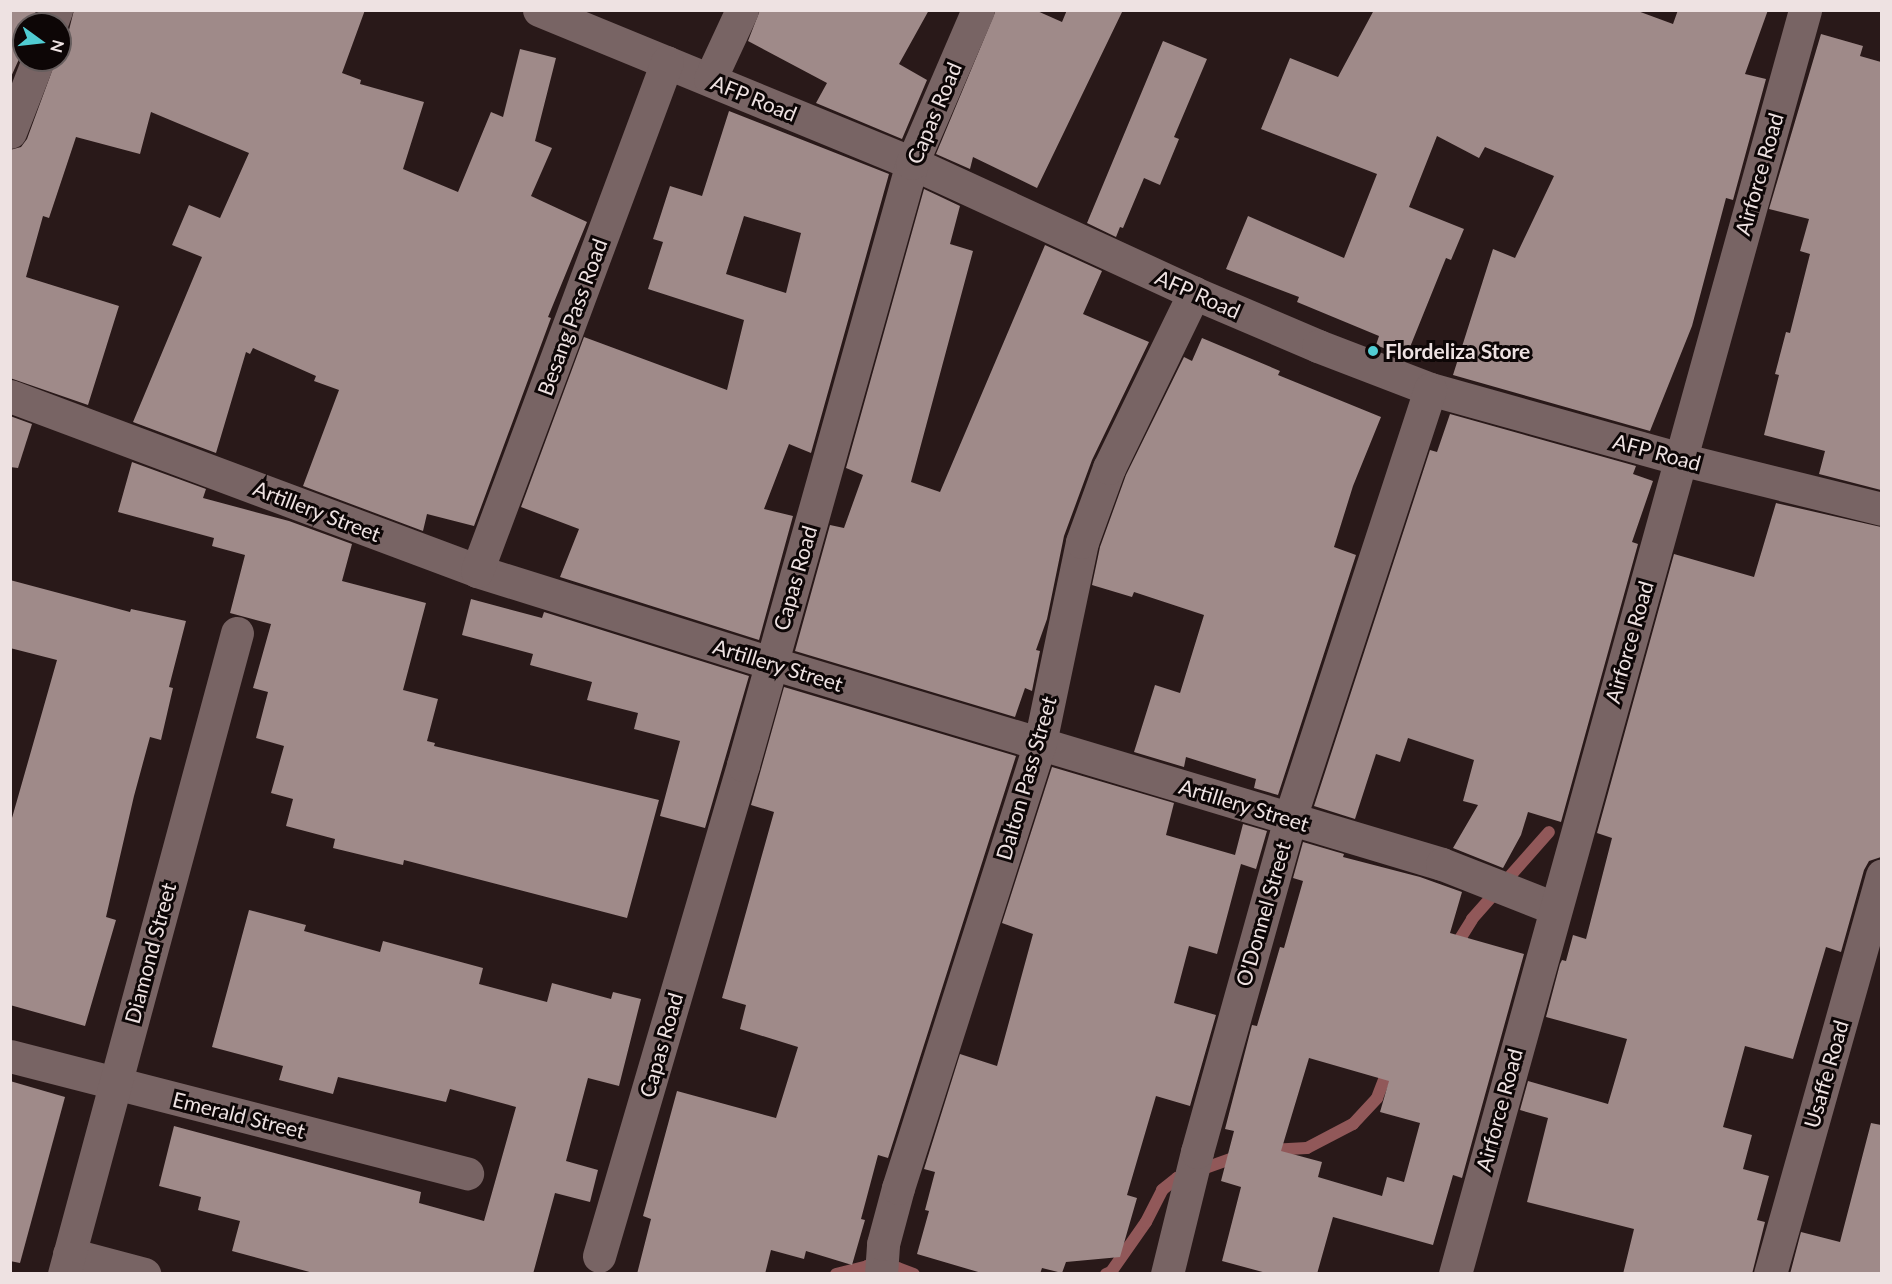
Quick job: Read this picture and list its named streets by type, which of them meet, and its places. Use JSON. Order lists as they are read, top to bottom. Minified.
{"streets":{"street":["AFP Road","Capas Road","Airforce Road","Besang Pass Road","Artillery Street","Dalton Pass Street","O'Donnel Street","Diamond Street","Usaffe Road","Emerald Street"]},"crossings":[["AFP Road","Capas Road"],["AFP Road","Airforce Road"],["AFP Road","Besang Pass Road"],["AFP Road","Dalton Pass Street"],["AFP Road","O'Donnel Street"],["Capas Road","Artillery Street"],["Airforce Road","Artillery Street"],["Besang Pass Road","Artillery Street"],["Artillery Street","Dalton Pass Street"],["Artillery Street","O'Donnel Street"],["Diamond Street","Emerald Street"]],"places":["Flordeliza Store"],"north":"right"}
